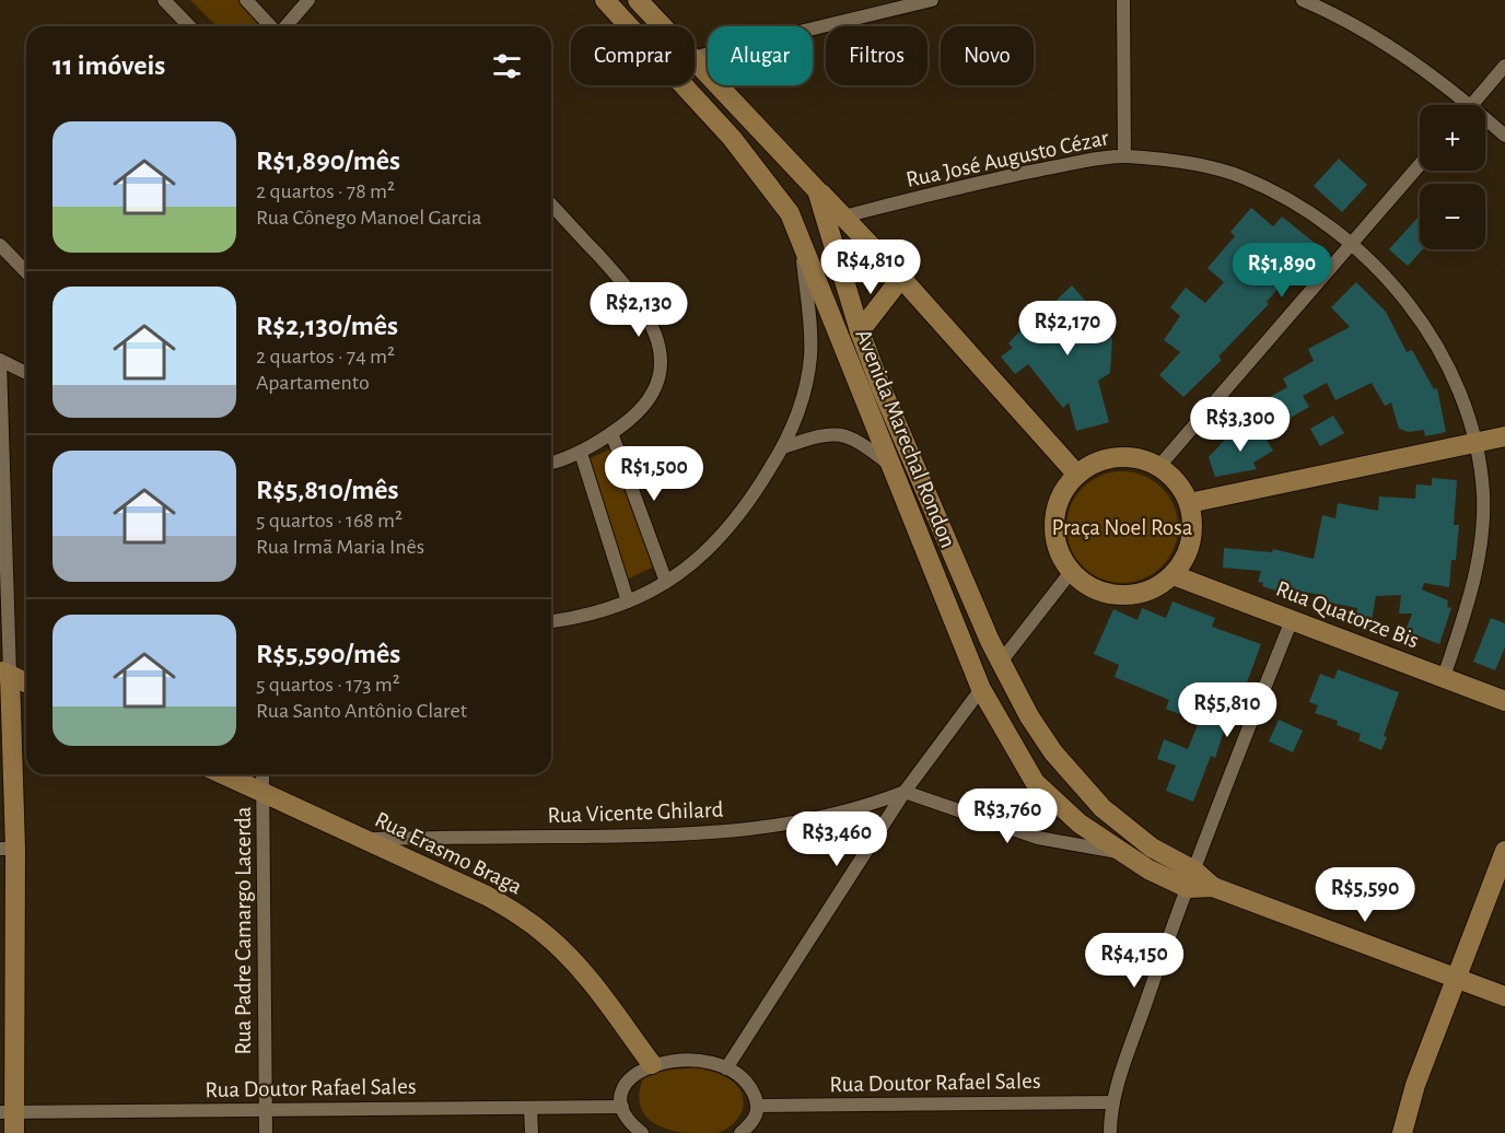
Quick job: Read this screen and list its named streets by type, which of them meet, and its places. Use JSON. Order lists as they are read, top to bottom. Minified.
{"streets":{"main road":["Avenida Marechal Rondon","Rua Quatorze Bis","Rua Erasmo Braga"],"street":["Rua José Augusto Cézar","Rua Vicente Ghilard","Rua Padre Camargo Lacerda","Rua Doutor Rafael Sales"]},"crossings":[["Rua José Augusto Cézar","Rua Quatorze Bis"],["Rua Vicente Ghilard","Rua Erasmo Braga"],["Rua Erasmo Braga","Rua Padre Camargo Lacerda"],["Rua Padre Camargo Lacerda","Rua Doutor Rafael Sales"]],"parks":["Praça Noel Rosa"],"page":{"chip":["Comprar","Alugar","Filtros","Novo"],"heading":"11 imóveis","map_buttons":["+","−"],"list":[{"name":"R$1,890/mês","note":"2 quartos · 78 m² · Rua Cônego Manoel Garcia"},{"name":"R$2,130/mês","note":"2 quartos · 74 m² · Apartamento"},{"name":"R$5,810/mês","note":"5 quartos · 168 m² · Rua Irmã Maria Inês"},{"name":"R$5,590/mês","note":"5 quartos · 173 m² · Rua Santo Antônio Claret"}],"price":["R$4,810","R$1,890","R$2,130","R$2,170","R$3,300","R$1,500","R$5,810","R$3,760","R$3,460","R$5,590","R$4,150"]}}
